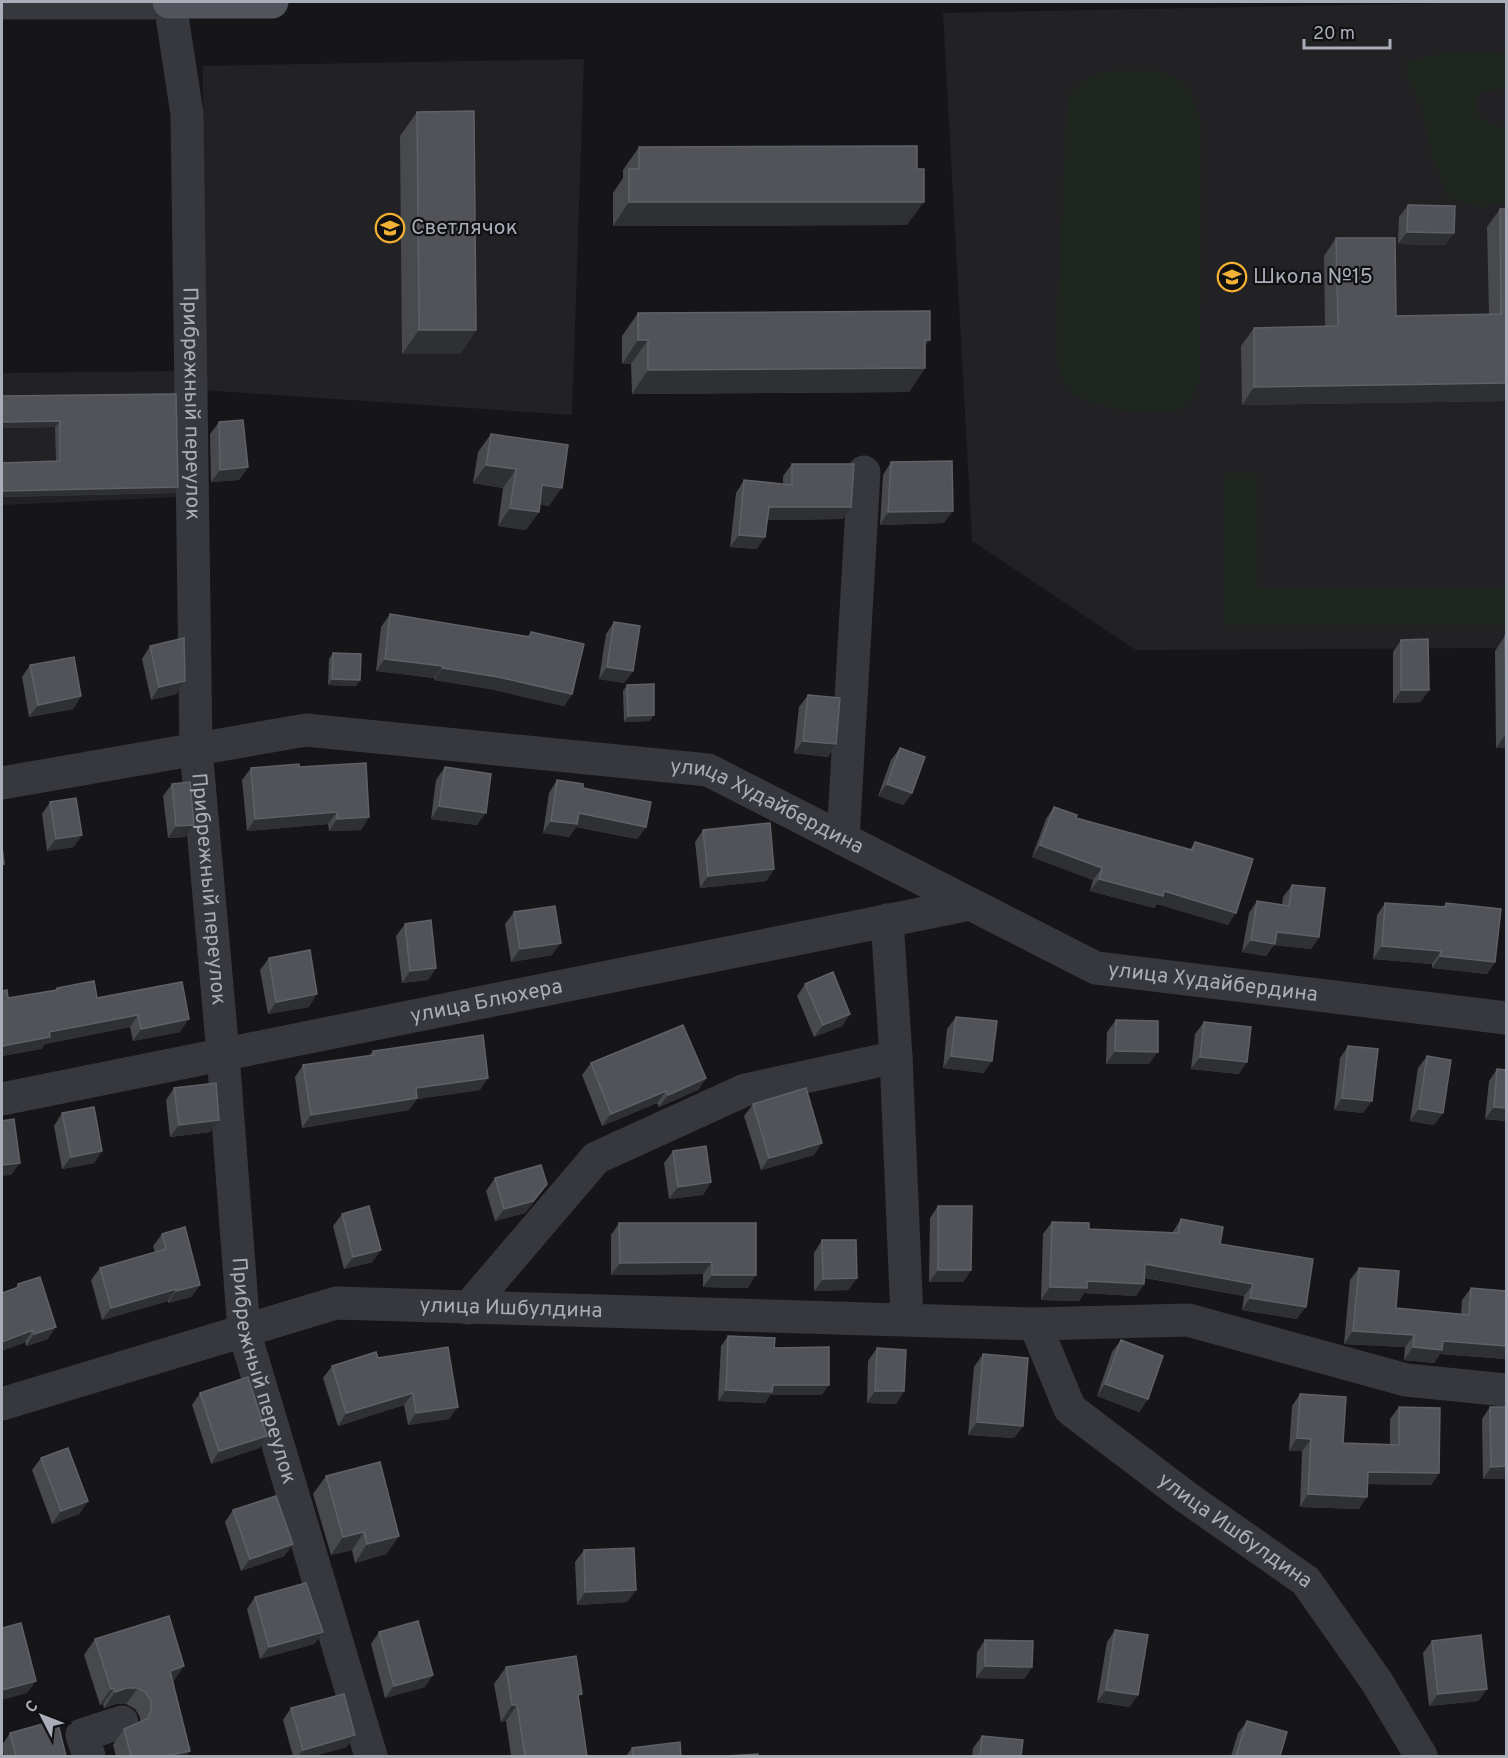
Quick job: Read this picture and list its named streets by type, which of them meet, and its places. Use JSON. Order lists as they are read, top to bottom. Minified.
{"streets":{"street":["Прибрежный переулок","улица Худайбердина","улица Блюхера","улица Ишбулдина"]},"crossings":[["Прибрежный переулок","улица Худайбердина"],["Прибрежный переулок","улица Блюхера"],["Прибрежный переулок","улица Ишбулдина"],["улица Худайбердина","улица Блюхера"]],"places":{"school or university":["Светлячок","Школа №15"]},"scale_bar":"20 m","north":"top left"}
